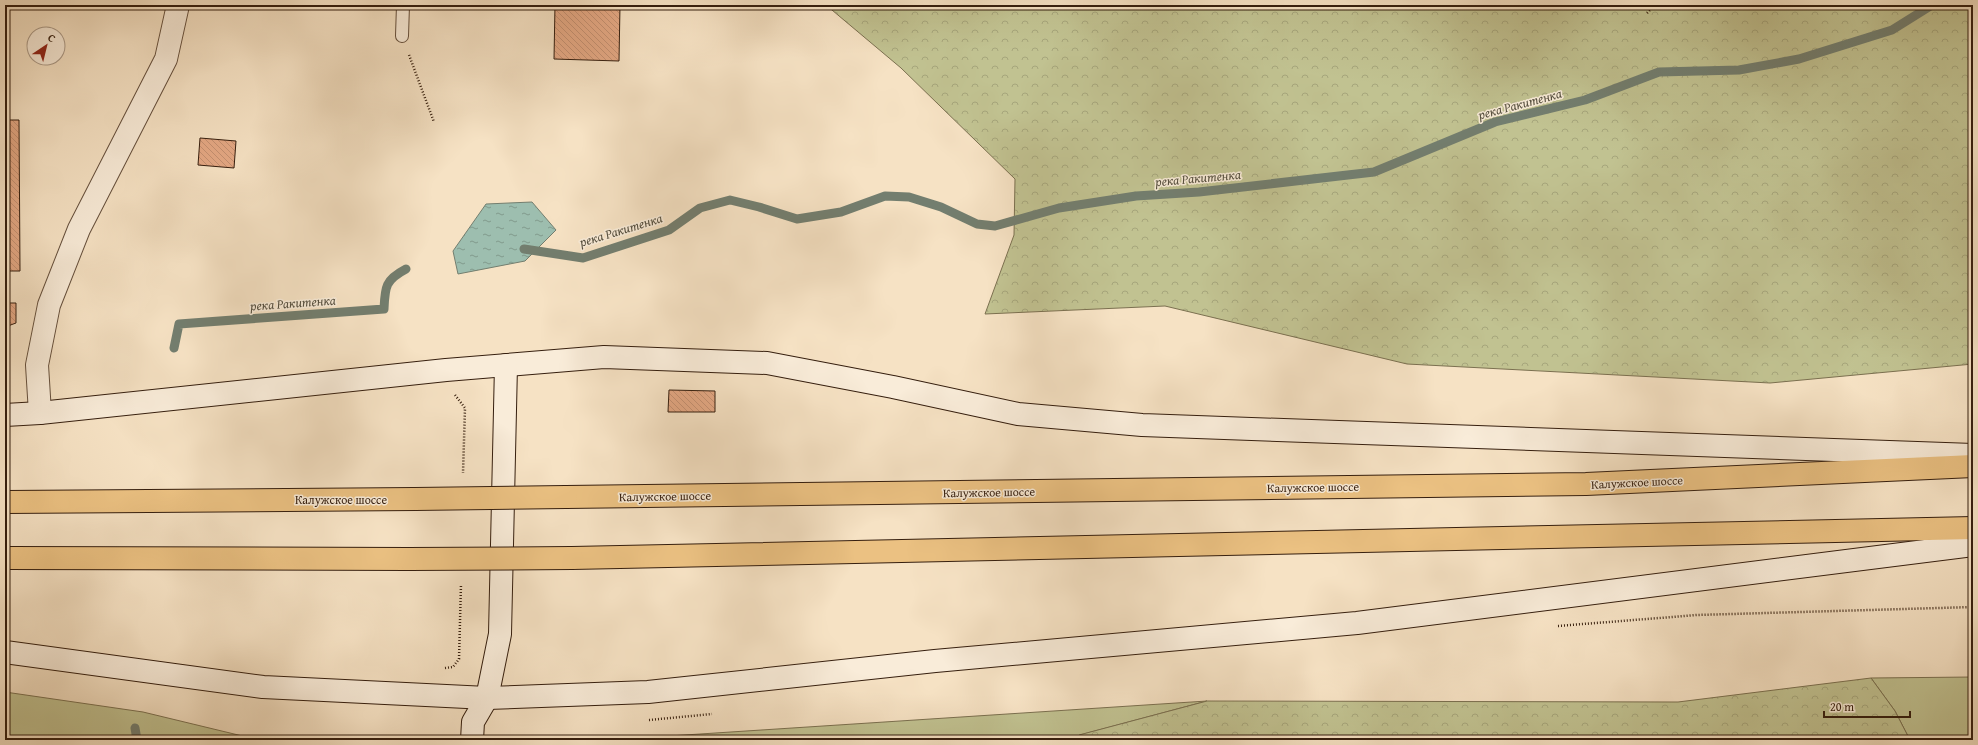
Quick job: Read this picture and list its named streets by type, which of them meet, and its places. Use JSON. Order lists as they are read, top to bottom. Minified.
{"streets":{"highway":["Калужское шоссе"]},"water":["река Ракитенка"],"scale_bar":"20 m","north":"top right"}
